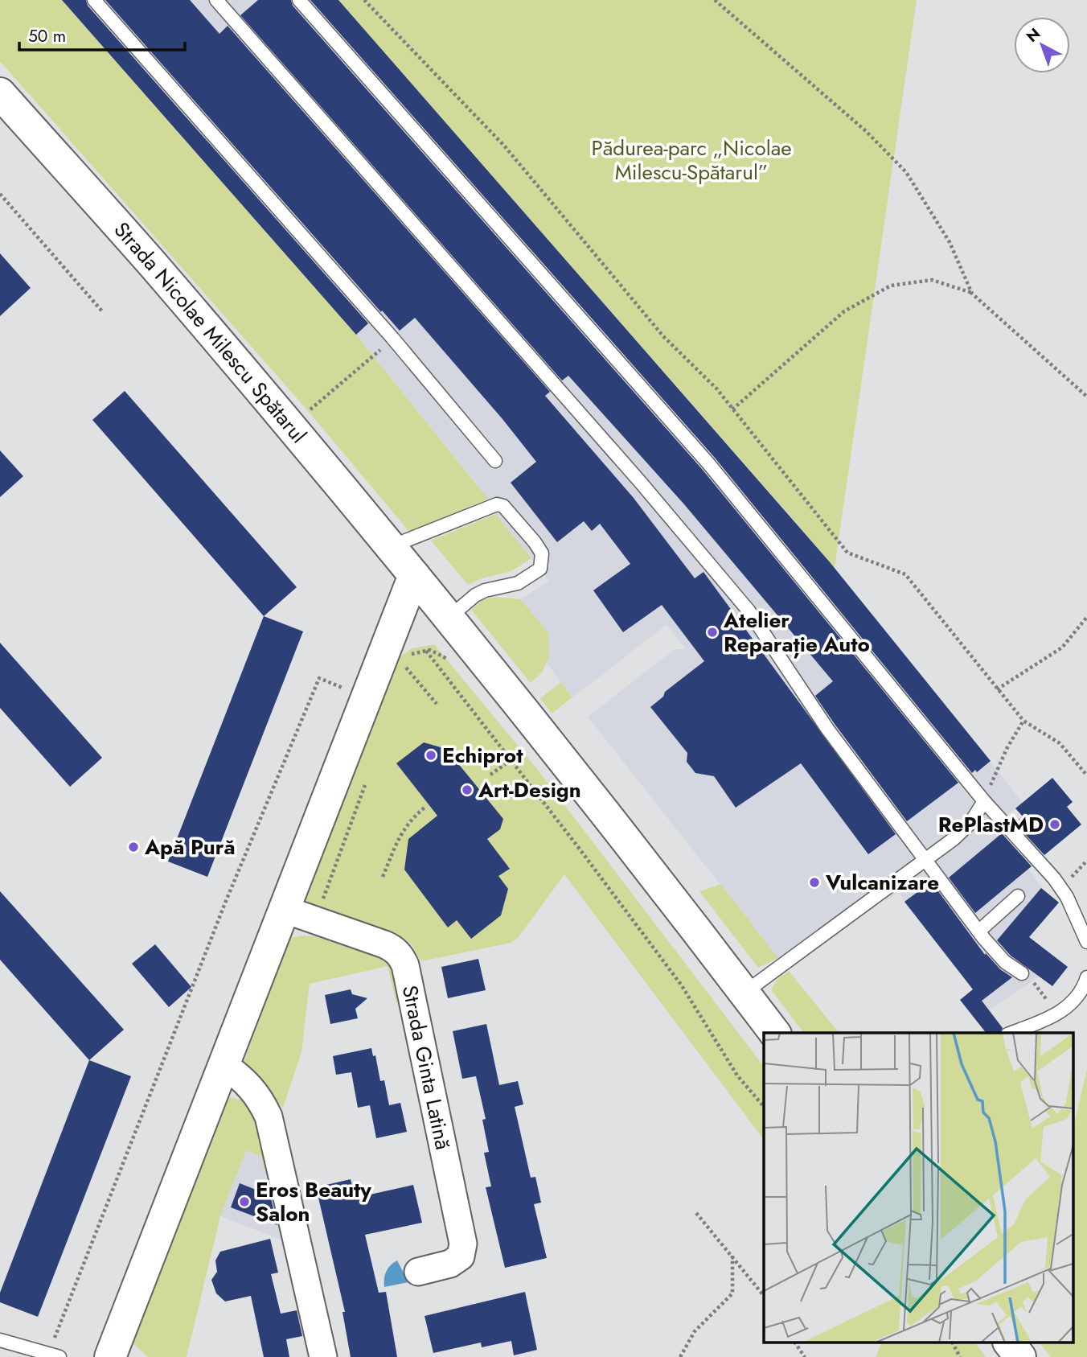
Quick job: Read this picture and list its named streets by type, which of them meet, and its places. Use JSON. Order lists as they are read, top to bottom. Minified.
{"streets":{"main road":["Strada Nicolae Milescu Spătarul"],"street":["Strada Ginta Latină"]},"parks":["Pădurea-parc „Nicolae Milescu-Spătarul”"],"places":["Atelier Reparație Auto","Echiprot","Art-Design","RePlastMD","Apă Pură","Vulcanizare","Eros Beauty Salon"],"scale_bar":"50 m","north":"top left"}
